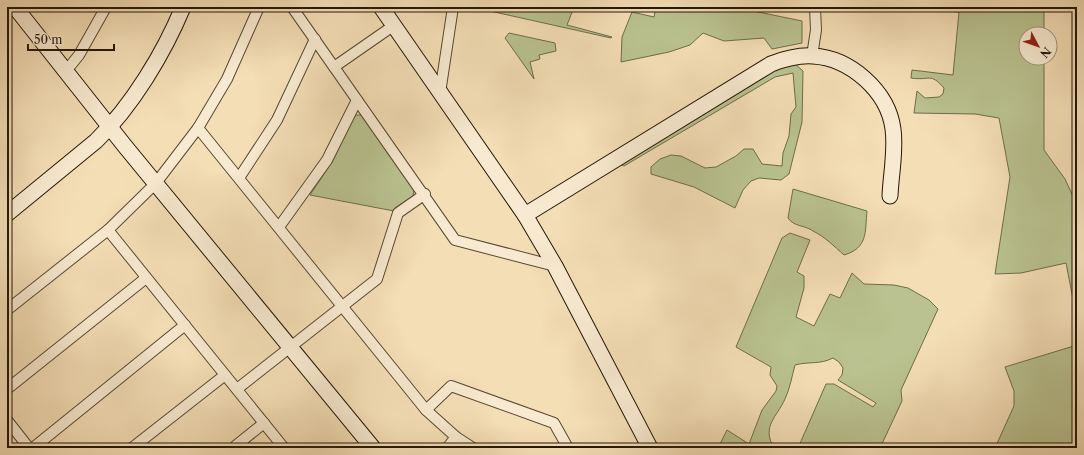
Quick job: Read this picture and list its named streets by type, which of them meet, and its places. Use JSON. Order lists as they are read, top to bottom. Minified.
{"scale_bar":"50 m","north":"bottom right"}
